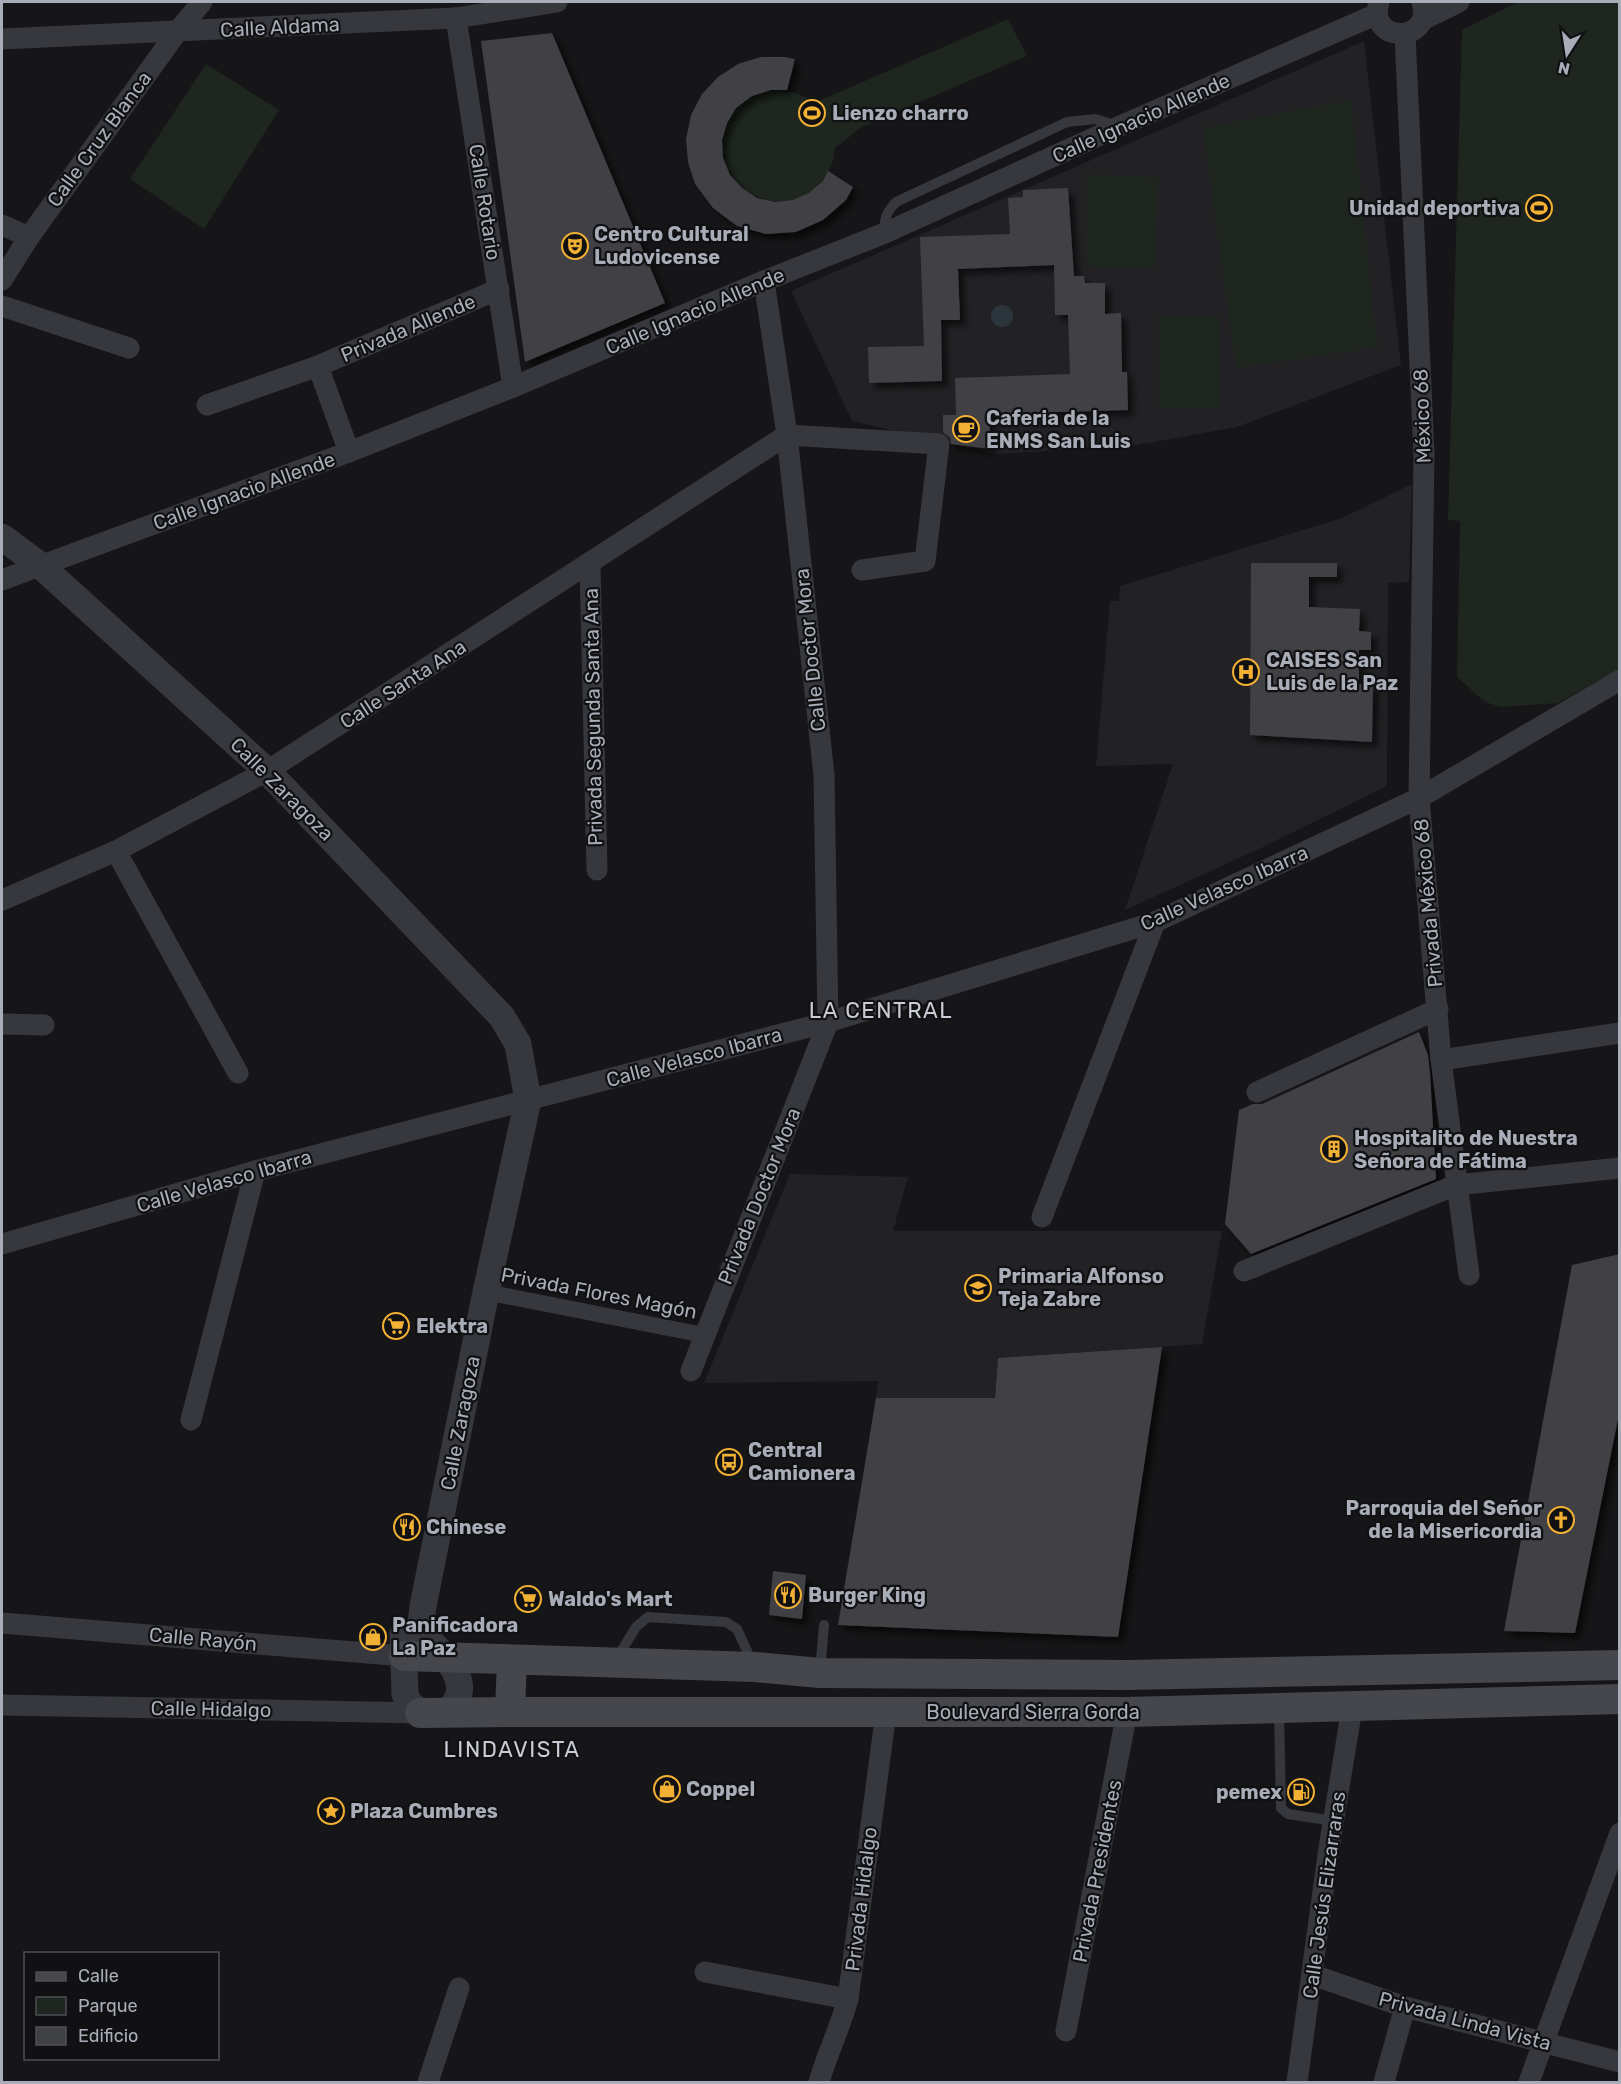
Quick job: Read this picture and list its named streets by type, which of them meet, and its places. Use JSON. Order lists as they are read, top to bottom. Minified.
{"streets":{"main road":["Boulevard Sierra Gorda"],"street":["Calle Aldama","Calle Ignacio Allende","Calle Cruz Blanca","Calle Rotario","Privada Allende","México 68","Calle Doctor Mora","Calle Santa Ana","Privada Segunda Santa Ana","Calle Zaragoza","Calle Velasco Ibarra","Privada México 68","Privada Doctor Mora","Privada Flores Magón","Calle Rayón","Calle Hidalgo","Privada Presidentes","Calle Jesús Elizarraras","Privada Hidalgo","Privada Linda Vista"]},"crossings":[["Calle Aldama","Calle Cruz Blanca"],["Calle Aldama","Calle Rotario"],["Calle Ignacio Allende","Calle Rotario"],["Calle Ignacio Allende","Privada Allende"],["Calle Ignacio Allende","Calle Doctor Mora"],["Calle Ignacio Allende","Calle Zaragoza"],["Calle Rotario","Privada Allende"],["México 68","Calle Velasco Ibarra"],["México 68","Privada México 68"],["Calle Doctor Mora","Calle Santa Ana"],["Calle Doctor Mora","Calle Velasco Ibarra"],["Calle Doctor Mora","Privada Doctor Mora"],["Calle Santa Ana","Privada Segunda Santa Ana"],["Calle Santa Ana","Calle Zaragoza"],["Calle Zaragoza","Calle Velasco Ibarra"],["Calle Zaragoza","Privada Flores Magón"],["Calle Zaragoza","Calle Rayón"],["Calle Zaragoza","Calle Hidalgo"],["Calle Zaragoza","Boulevard Sierra Gorda"],["Calle Velasco Ibarra","Privada México 68"],["Calle Velasco Ibarra","Privada Doctor Mora"],["Privada Doctor Mora","Privada Flores Magón"],["Calle Rayón","Calle Hidalgo"],["Calle Rayón","Boulevard Sierra Gorda"],["Calle Hidalgo","Boulevard Sierra Gorda"],["Boulevard Sierra Gorda","Privada Presidentes"],["Boulevard Sierra Gorda","Calle Jesús Elizarraras"],["Boulevard Sierra Gorda","Privada Hidalgo"],["Calle Jesús Elizarraras","Privada Linda Vista"]],"districts":["LA CENTRAL","LINDAVISTA"],"places":{"sports":["Lienzo charro","Unidad deportiva"],"theatre":["Centro Cultural Ludovicense"],"cafe":["Caferia de la ENMS San Luis"],"hospital":["CAISES San Luis de la Paz"],"building":["Hospitalito de Nuestra Señora de Fátima"],"school or university":["Primaria Alfonso Teja Zabre"],"supermarket":["Elektra","Waldo's Mart"],"bus stop":["Central Camionera"],"church":["Parroquia del Señor de la Misericordia"],"restaurant":["Chinese","Burger King"],"shop":["Panificadora La Paz","Coppel"],"fuel station":["pemex"],"place":["Plaza Cumbres"]},"legend":["Calle","Parque","Edificio"],"north":"bottom"}
